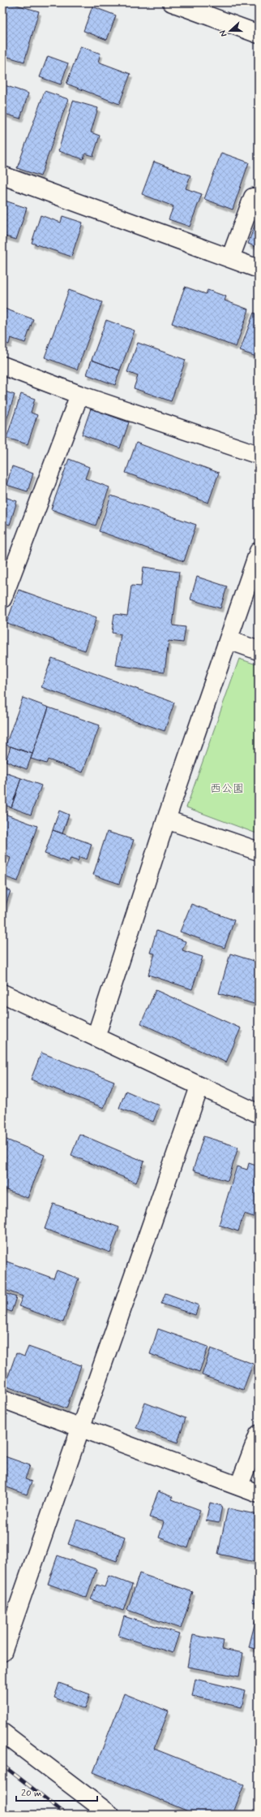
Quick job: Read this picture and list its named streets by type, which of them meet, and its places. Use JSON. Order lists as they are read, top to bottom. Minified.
{"parks":["西公園"],"scale_bar":"20 m","north":"left"}
